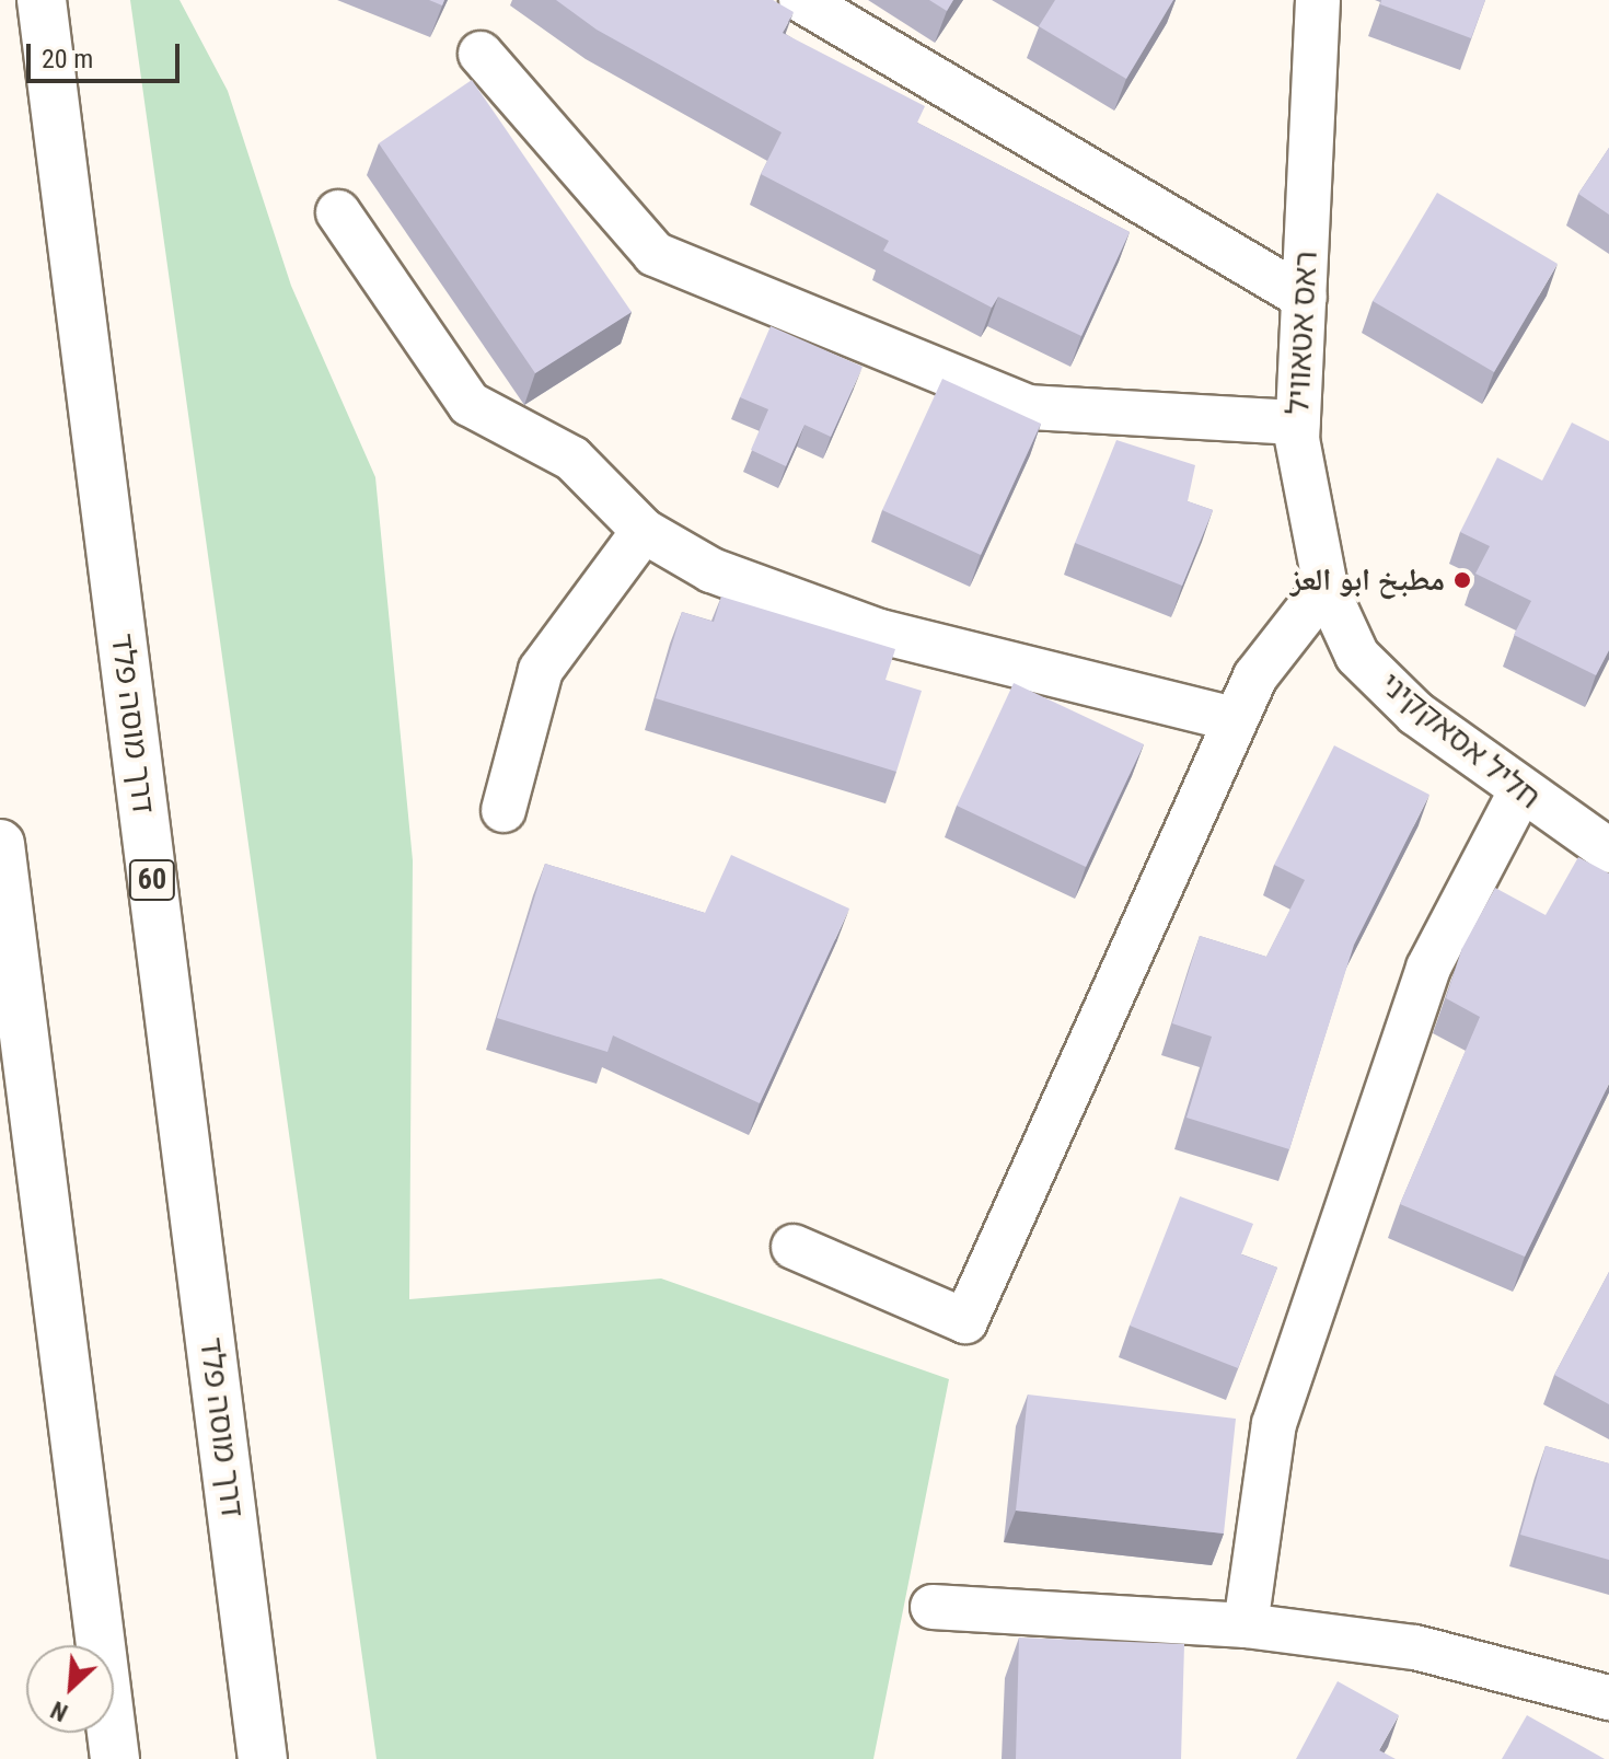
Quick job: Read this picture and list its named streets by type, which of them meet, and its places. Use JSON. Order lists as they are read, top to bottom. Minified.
{"streets":{"highway":["דרך מוסה פלד","60"],"street":["ראס אטאוויל","חליל אסאקקיני"]},"crossings":[["ראס אטאוויל","חליל אסאקקיני"]],"places":["مطبخ ابو العز"],"scale_bar":"20 m","north":"bottom left"}
